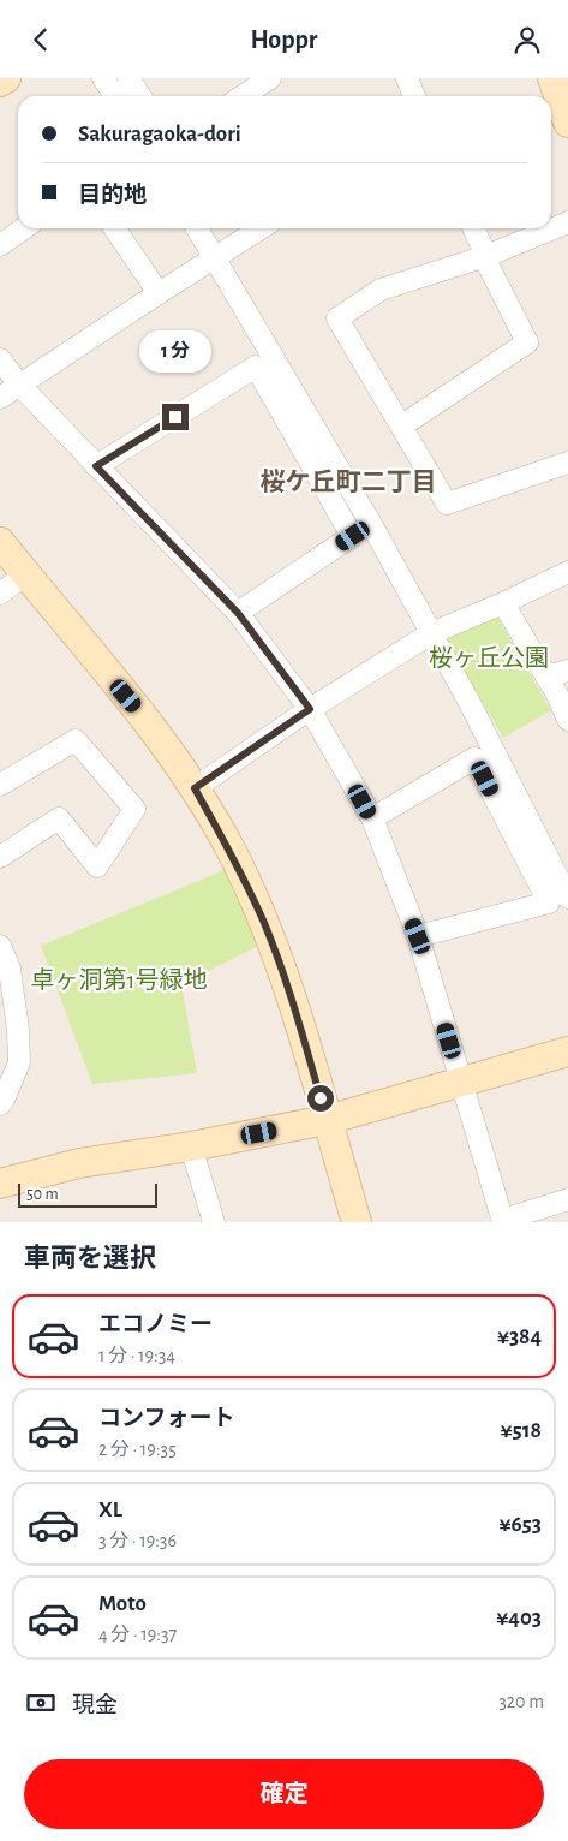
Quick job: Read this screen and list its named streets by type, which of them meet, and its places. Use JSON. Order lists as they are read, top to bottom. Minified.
{"districts":["桜ケ丘町二丁目"],"parks":["桜ヶ丘公園","卓ヶ洞第1号緑地"],"scale_bar":"50 m","page":{"header":"Hoppr","banner":["Sakuragaoka-dori","目的地"],"bubble":"1 分","scale":"50 m","heading":"車両を選択","list":[{"name":"エコノミー","note":"1 分 · 19:34","value":"¥384"},{"name":"コンフォート","note":"2 分 · 19:35","value":"¥518"},{"name":"XL","note":"3 分 · 19:36","value":"¥653"},{"name":"Moto","note":"4 分 · 19:37","value":"¥403"}],"pay":["現金","320 m"],"buttons":"確定"}}
